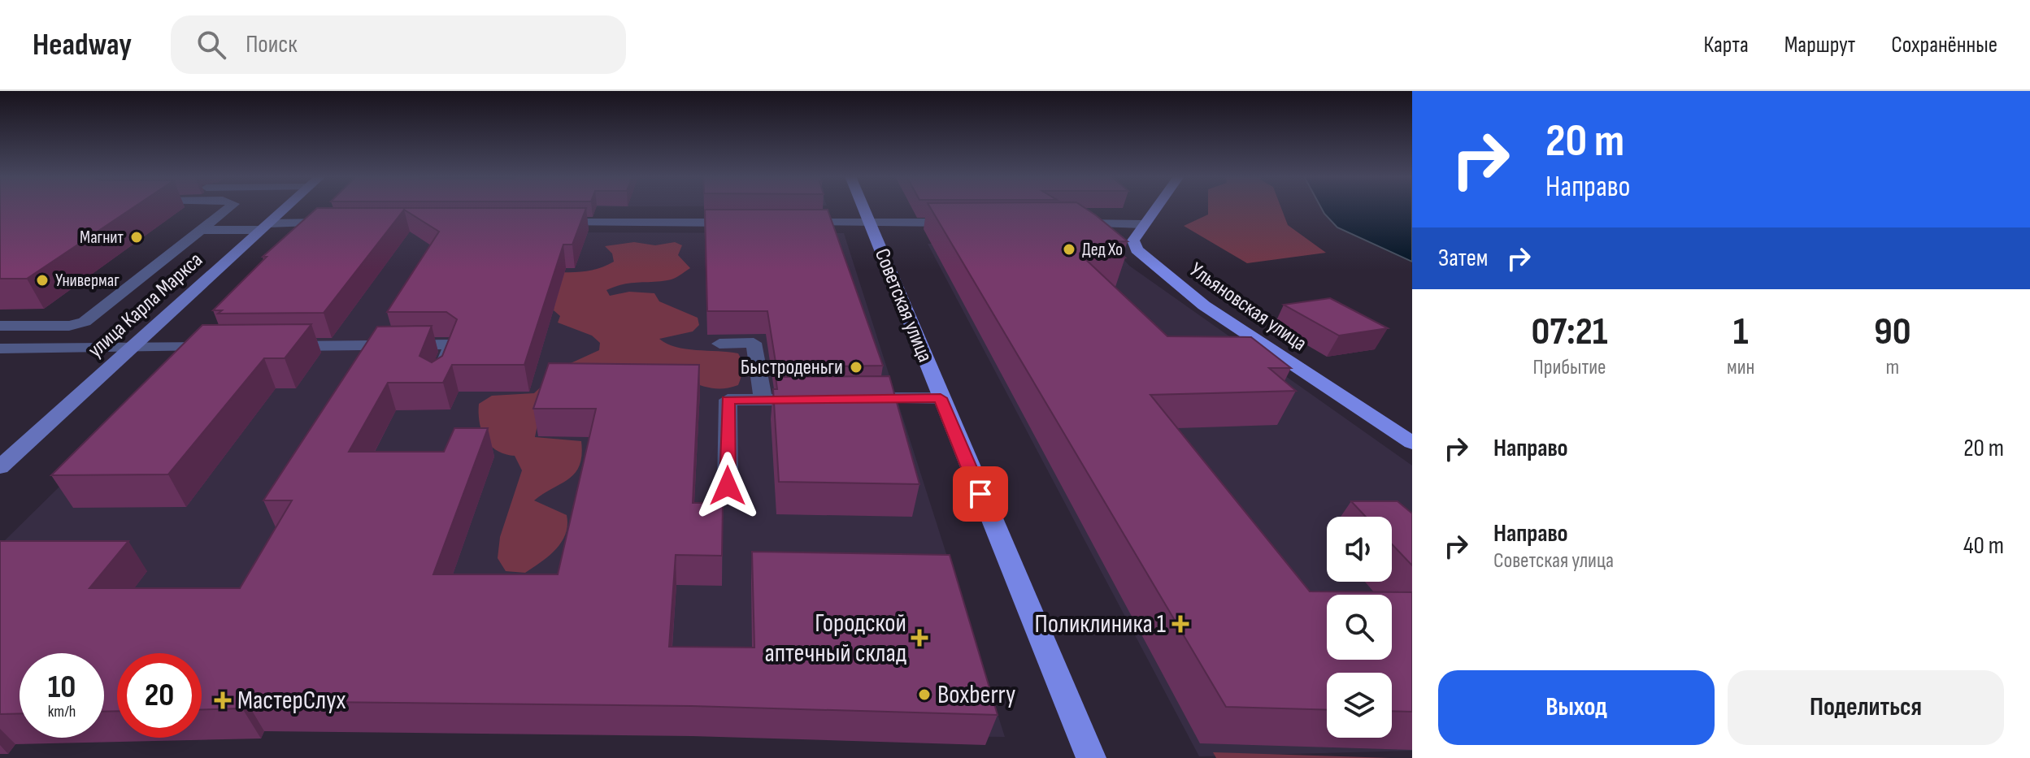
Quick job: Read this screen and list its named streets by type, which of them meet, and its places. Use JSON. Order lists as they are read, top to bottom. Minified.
{"streets":{"main road":["Советская улица","Ульяновская улица"],"street":["улица Карла Маркса"]},"places":{"other":["Магнит","Дед Хо","Универмаг","Быстроденьги","Boxberry"],"health":["Поликлиника 1","Городской аптечный склад","МастерСлух"]},"page":{"header":"Headway","search":"Поиск","nav":["Карта","Маршрут","Сохранённые"],"turn":["20 m","Направо"],"then":"Затем","eta":["07:21","Прибытие","1","мин","90","m"],"list":[{"name":"Направо","value":"20 m"},{"name":"Направо","note":"Советская улица","value":"40 m"}],"speed":"10 km/h","limit":"20","buttons":["Выход","Поделиться"]}}
